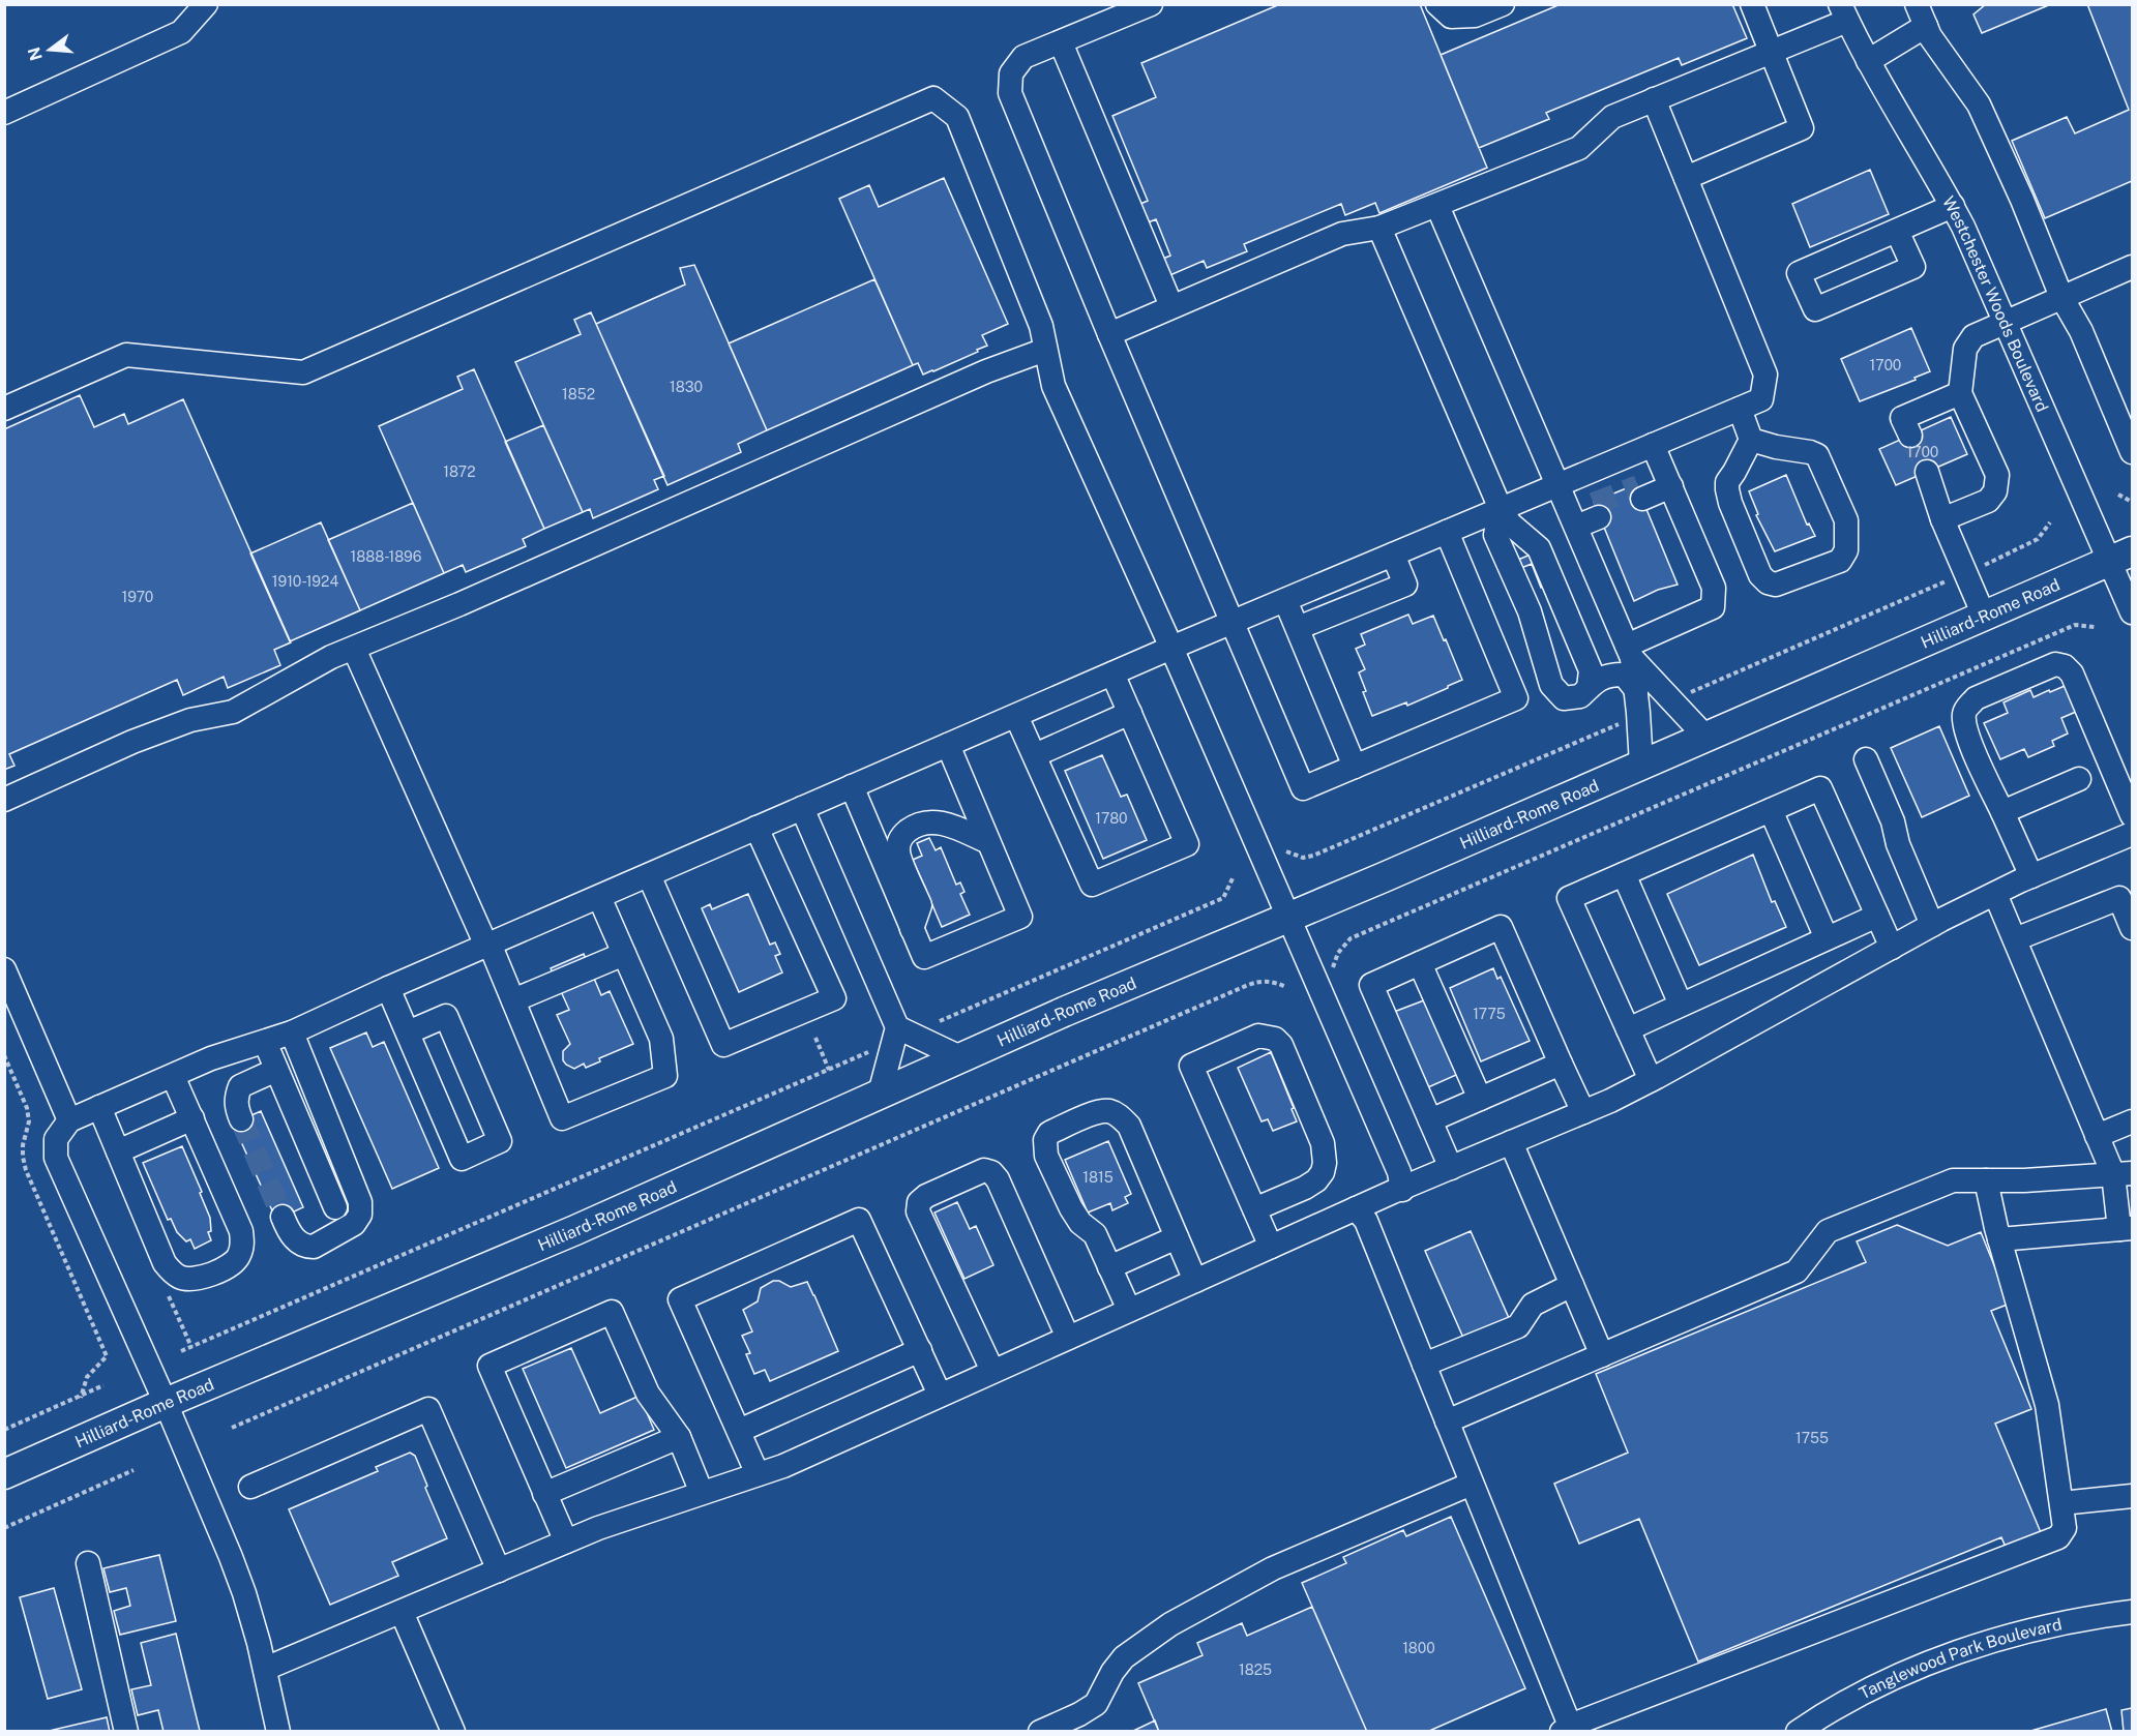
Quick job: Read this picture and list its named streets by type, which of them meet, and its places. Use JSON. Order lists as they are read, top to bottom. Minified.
{"streets":{"main road":["Hilliard-Rome Road"],"street":["Westchester Woods Boulevard","Tanglewood Park Boulevard"]},"crossings":[["Westchester Woods Boulevard","Hilliard-Rome Road"]],"house_numbers":["1700","1830","1852","1700","1872","1888-1896","1910-1924","1970","1780","1775","1815","1755","1800","1825"],"north":"left"}
